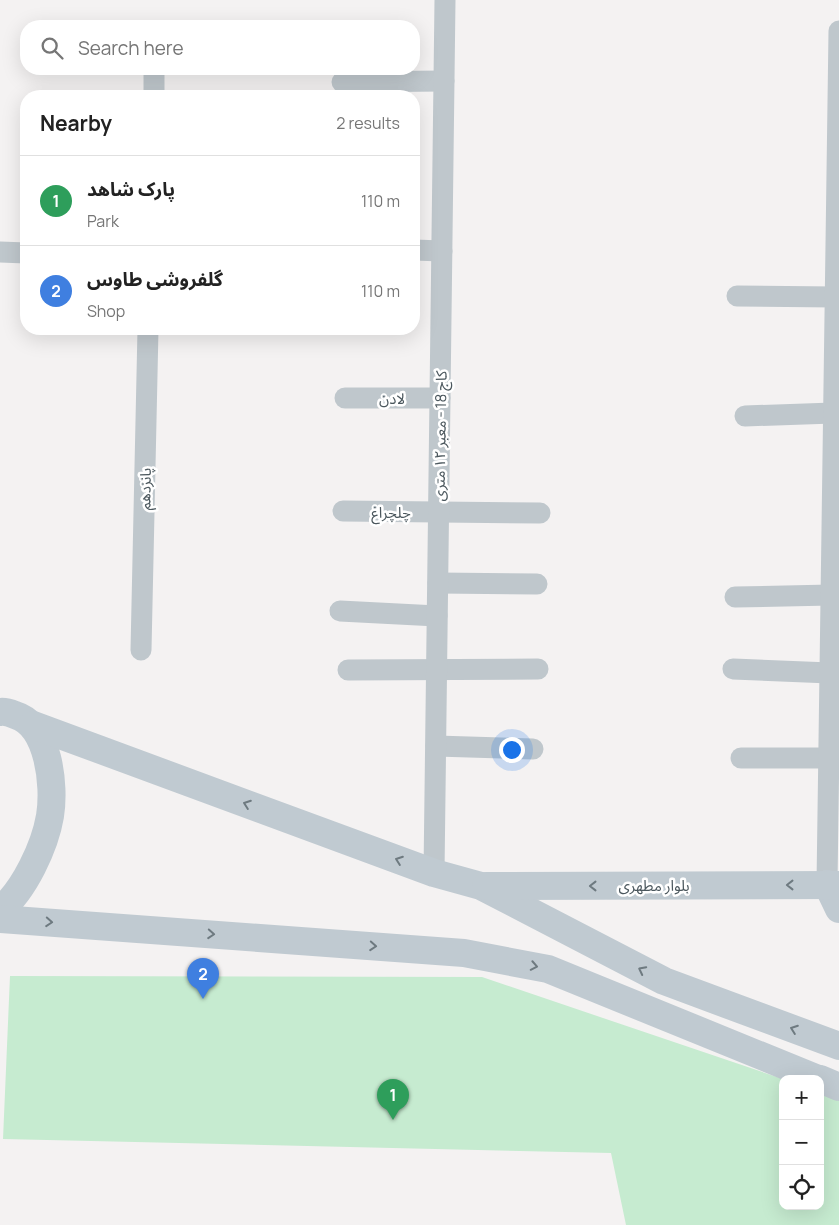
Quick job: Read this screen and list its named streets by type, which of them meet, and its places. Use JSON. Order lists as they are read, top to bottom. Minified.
{"streets":{"main road":["بلوار مطهری"],"street":["لادن","کاج 18 - معبر ۱۲ متری","پانزدهم","چلچراغ"]},"crossings":[["لادن","کاج 18 - معبر ۱۲ متری"],["کاج 18 - معبر ۱۲ متری","چلچراغ"]],"page":{"search":"Search here","heading":["Nearby","2 results"],"list":[{"mark":"1","name":"پارک شاهد","note":"Park","value":"110 m"},{"mark":"2","name":"گلفروشی طاوس","note":"Shop","value":"110 m"}],"pins":["2","1"],"map_buttons":["+","−"]}}
